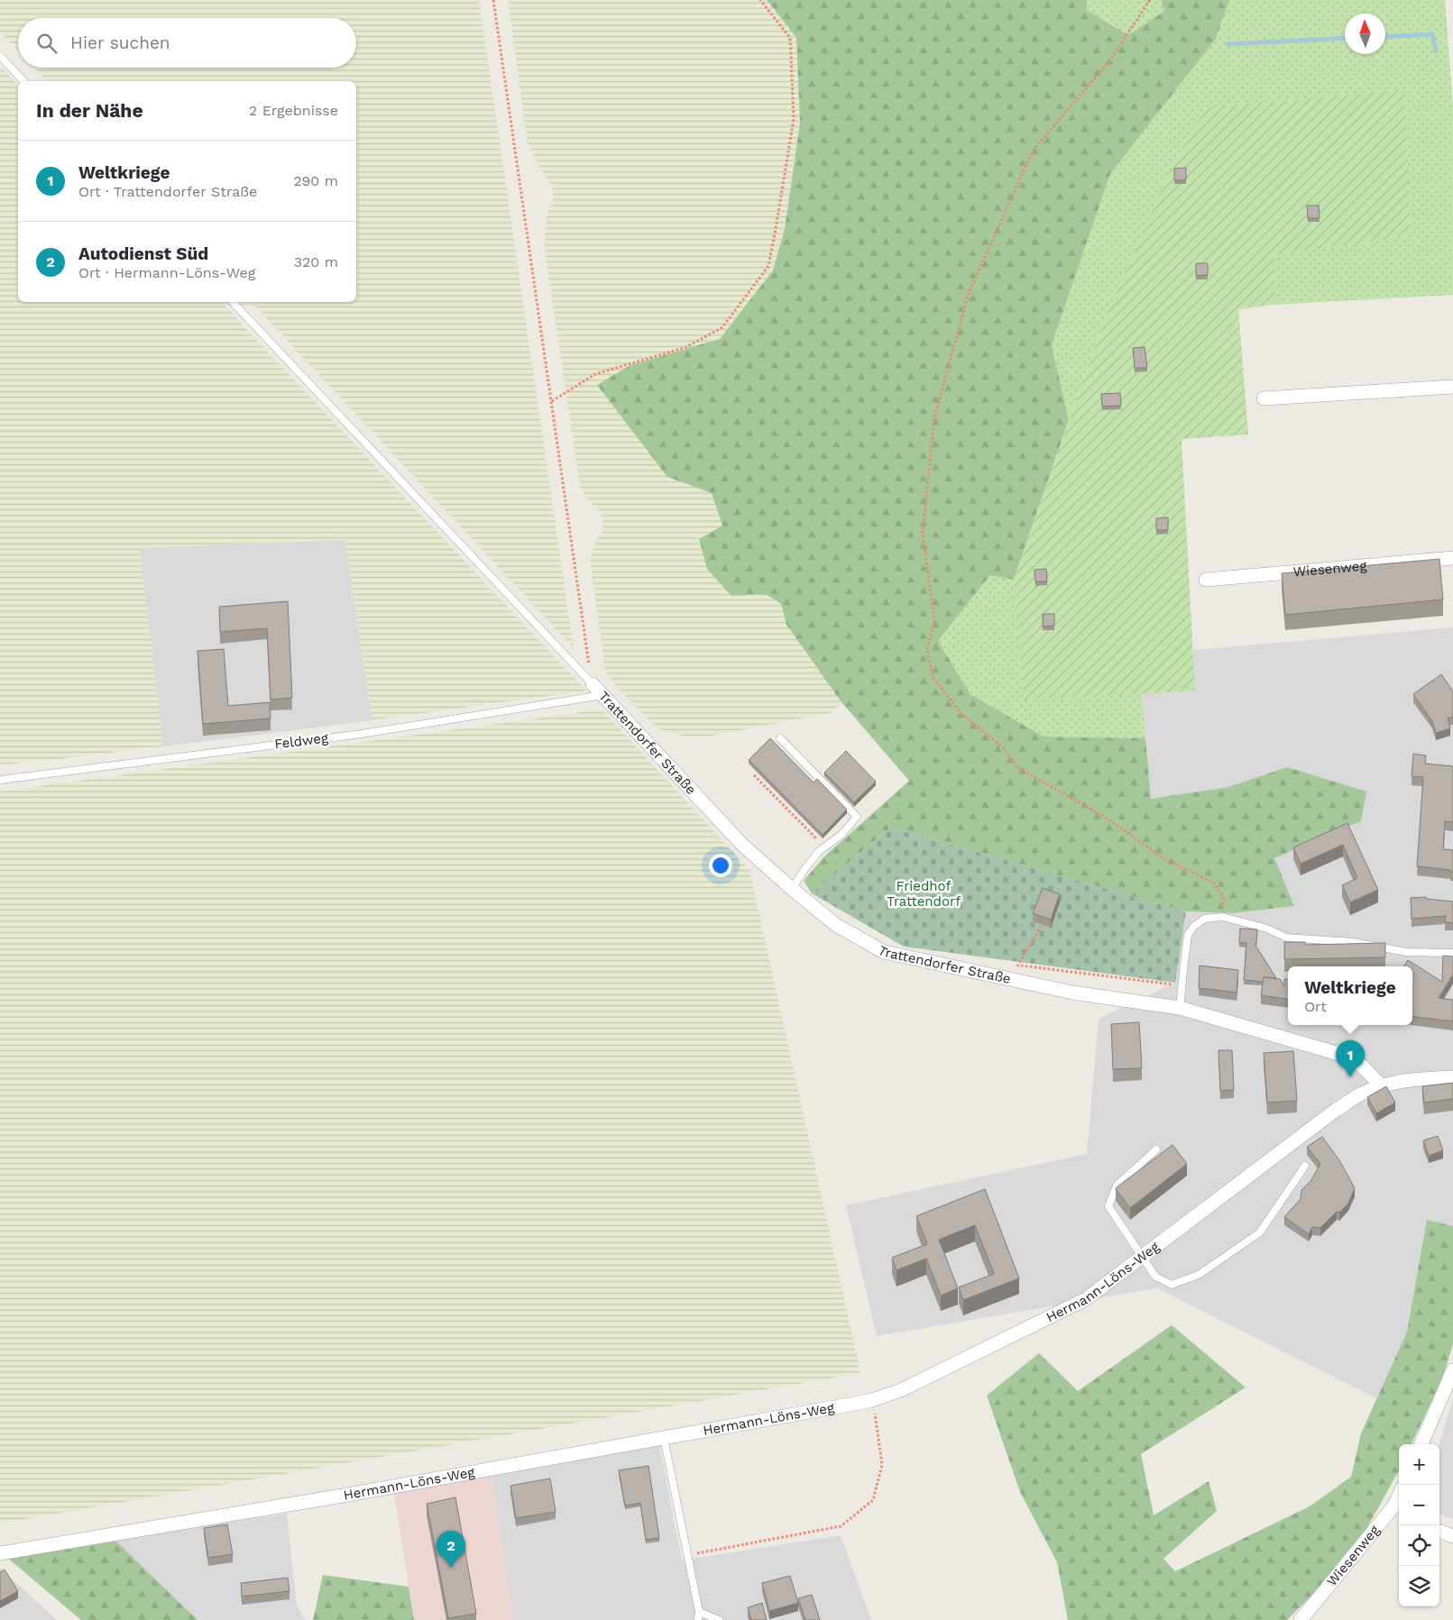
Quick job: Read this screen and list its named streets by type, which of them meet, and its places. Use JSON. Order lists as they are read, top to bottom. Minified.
{"streets":{"street":["Wiesenweg","Trattendorfer Straße","Hermann-Löns-Weg"],"lane":["Feldweg"]},"crossings":[["Feldweg","Trattendorfer Straße"],["Trattendorfer Straße","Hermann-Löns-Weg"]],"parks":["Friedhof Trattendorf"],"north":"top","page":{"search":"Hier suchen","heading":["In der Nähe","2 Ergebnisse"],"list":[{"mark":"1","name":"Weltkriege","note":"Ort · Trattendorfer Straße","value":"290 m"},{"mark":"2","name":"Autodienst Süd","note":"Ort · Hermann-Löns-Weg","value":"320 m"}],"popup":["Weltkriege","Ort"],"pins":["1","2"],"map_buttons":["+","−"]}}
